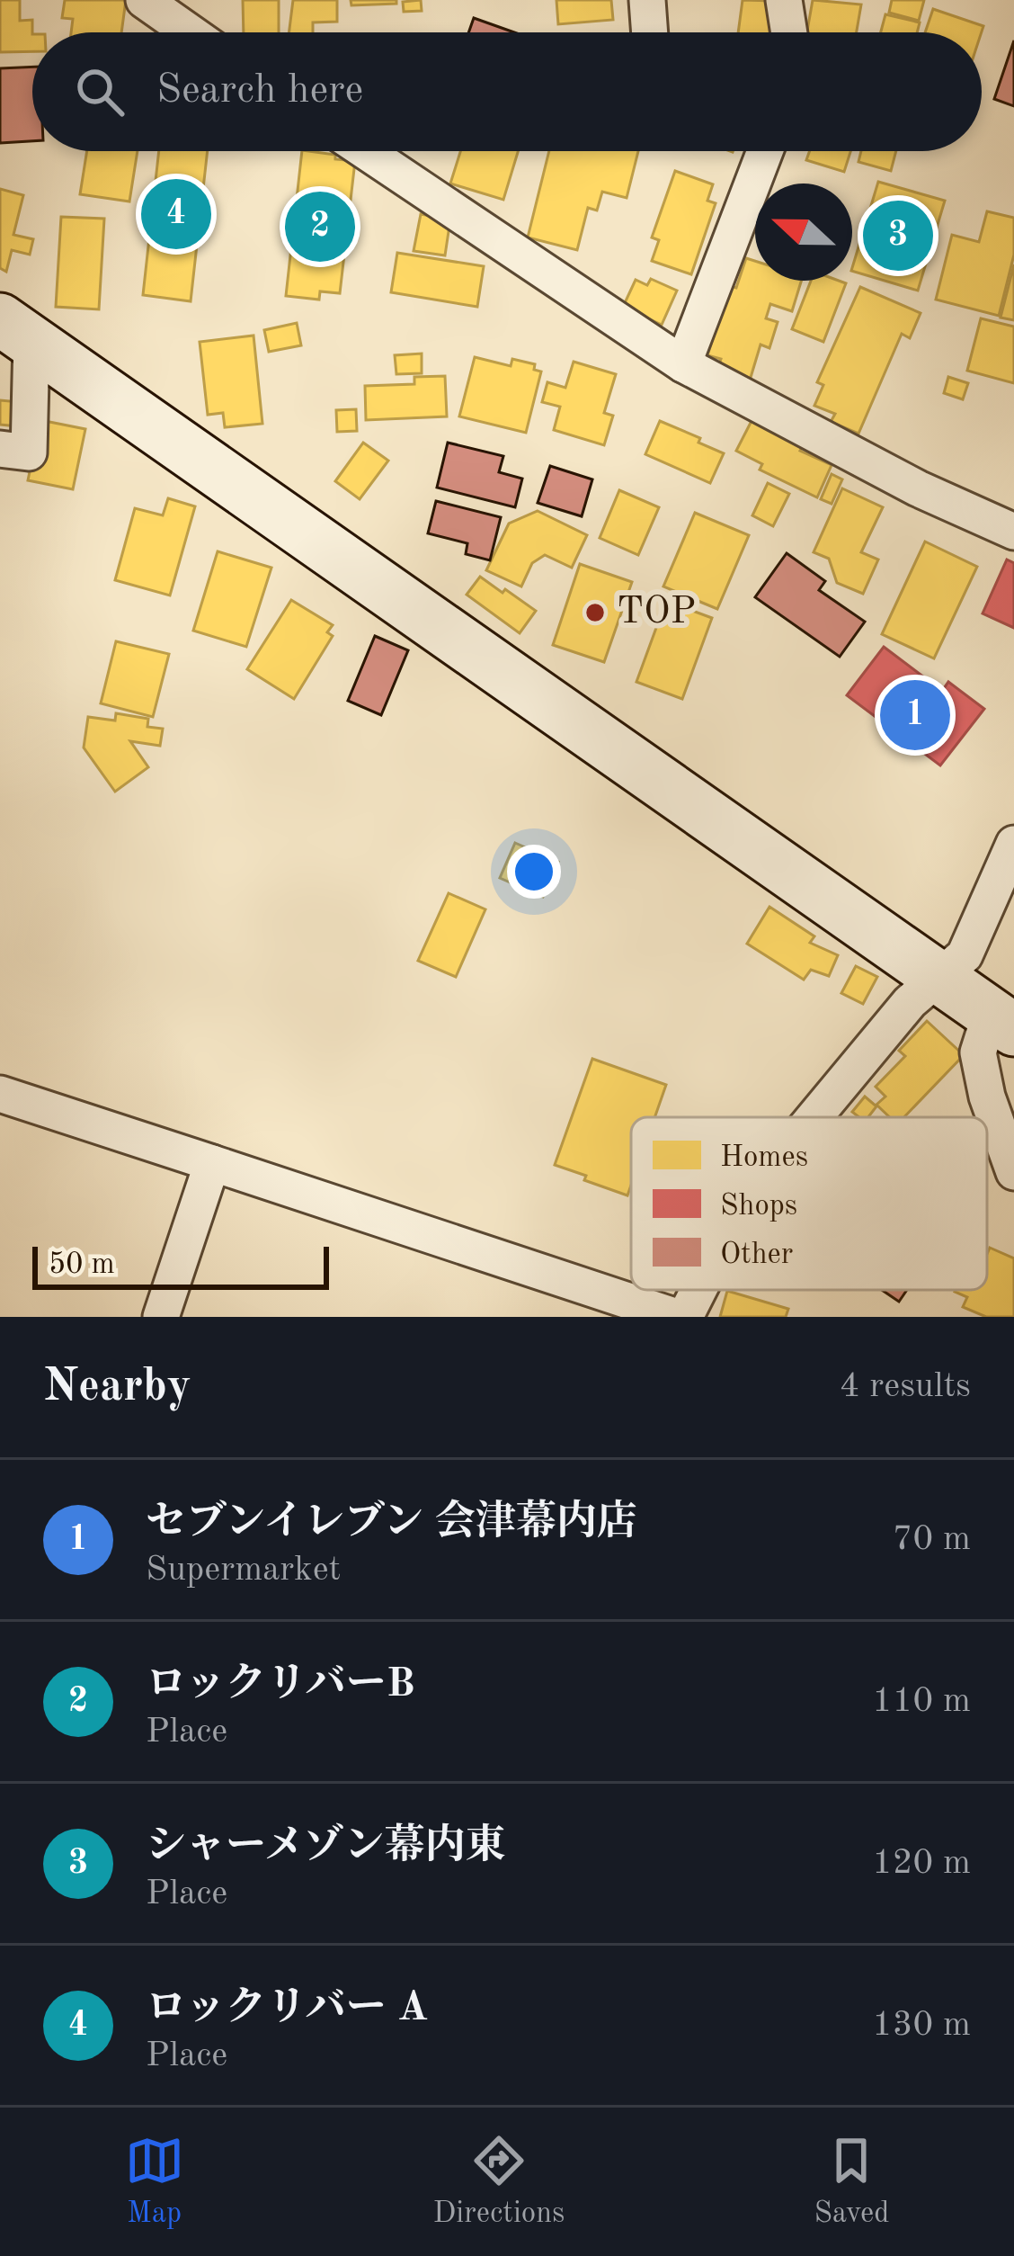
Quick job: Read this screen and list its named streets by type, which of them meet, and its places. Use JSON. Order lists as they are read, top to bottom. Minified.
{"places":["TOP"],"legend":["Homes","Shops","Other"],"scale_bar":"50 m","north":"left","page":{"search":"Search here","pins":["4","2","3","1"],"scale":"50 m","heading":["Nearby","4 results"],"list":[{"mark":"1","name":"セブンイレブン 会津幕内店","note":"Supermarket","value":"70 m"},{"mark":"2","name":"ロックリバーB","note":"Place","value":"110 m"},{"mark":"3","name":"シャーメゾン幕内東","note":"Place","value":"120 m"},{"mark":"4","name":"ロックリバー A","note":"Place","value":"130 m"}],"nav":["Map","Directions","Saved"]}}
